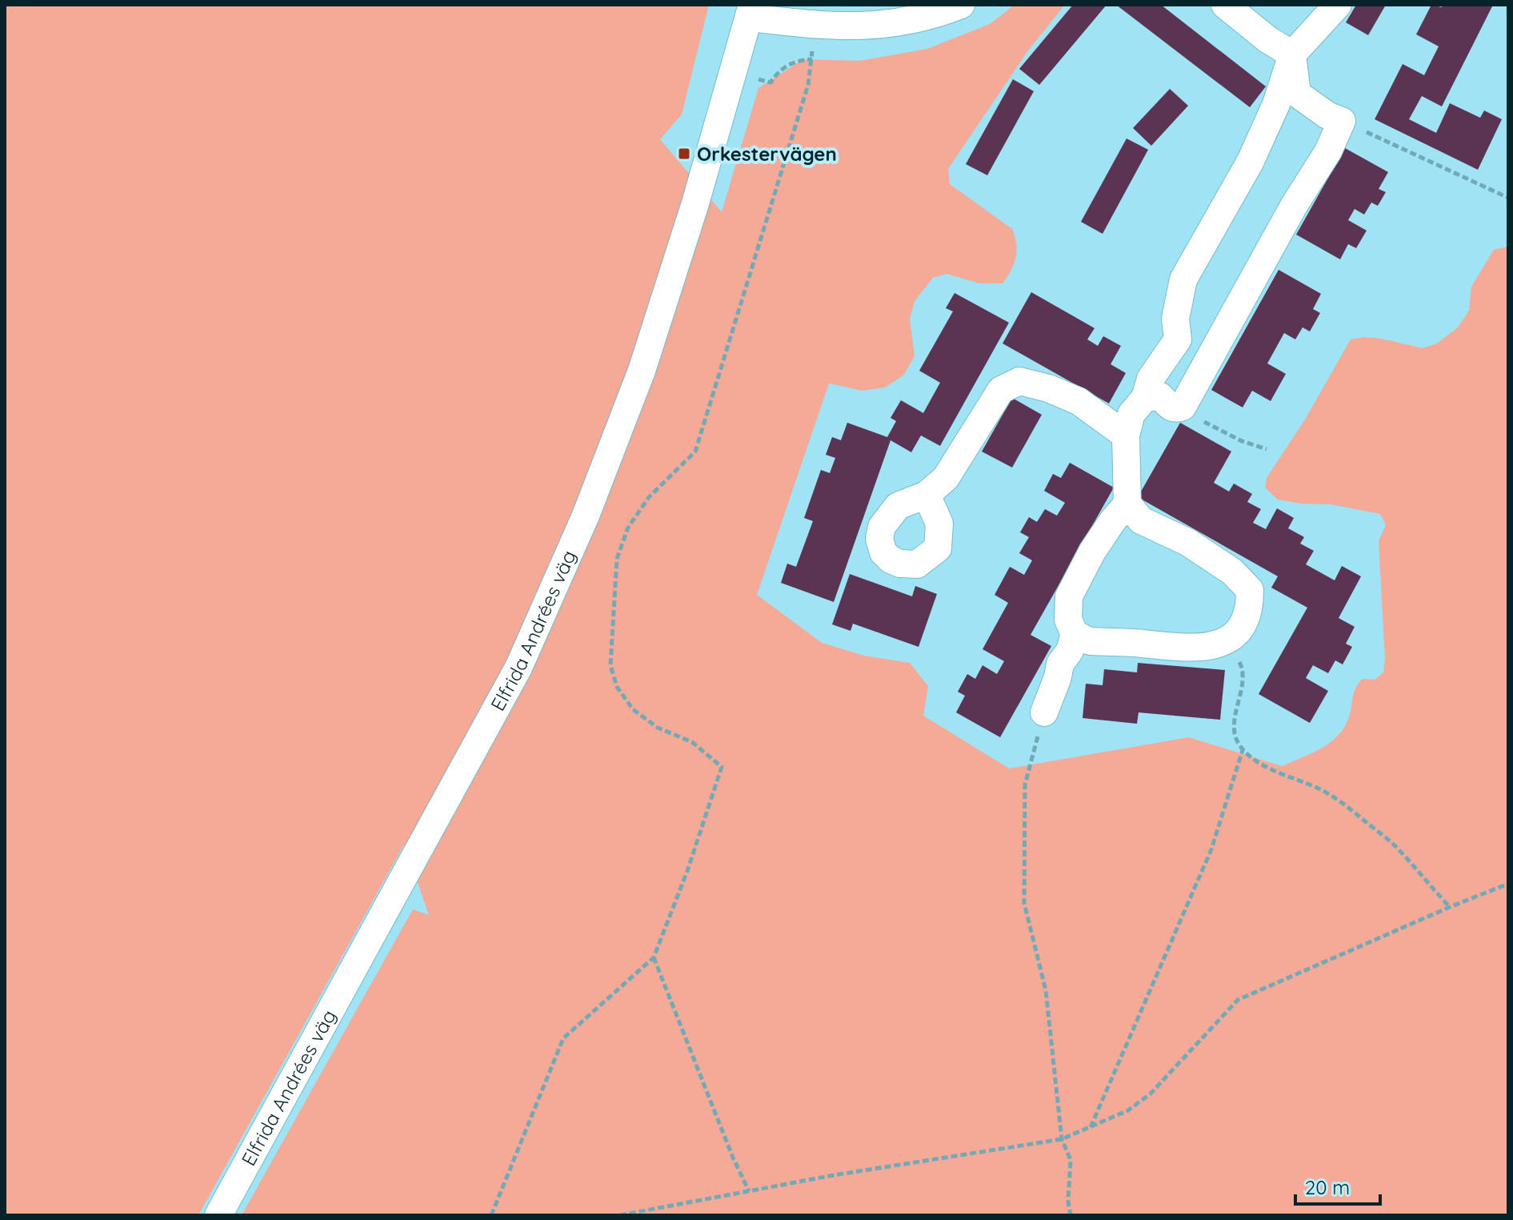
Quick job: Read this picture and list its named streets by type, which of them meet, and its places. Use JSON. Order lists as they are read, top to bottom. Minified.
{"streets":{"street":["Elfrida Andrées väg"]},"places":{"transit":["Orkestervägen"]},"scale_bar":"20 m"}
